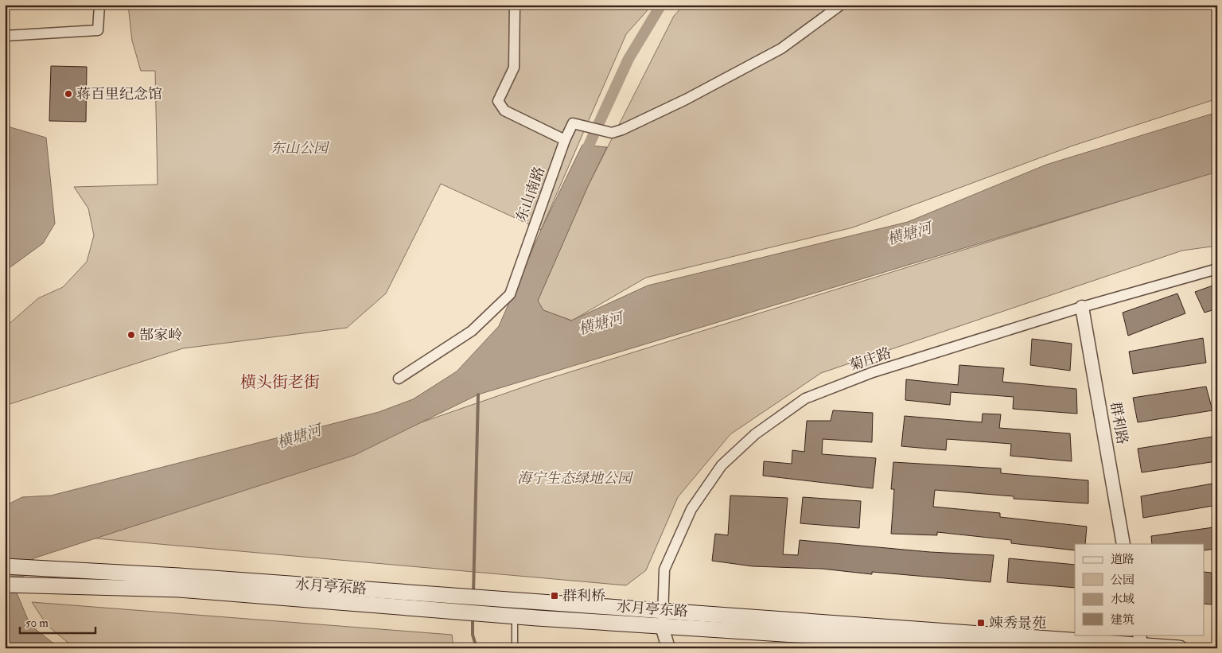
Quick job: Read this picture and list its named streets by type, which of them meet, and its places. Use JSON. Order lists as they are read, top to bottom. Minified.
{"streets":{"main road":["水月亭东路"],"street":["东山南路","菊庄路","群利路"]},"crossings":[["菊庄路","群利路"],["菊庄路","水月亭东路"]],"districts":["横头街老街"],"water":["横塘河"],"parks":["东山公园","海宁生态绿地公园"],"places":{"other":["蒋百里纪念馆","郜家岭"],"transit":["群利桥","竦秀景苑"]},"legend":["道路","公园","水域","建筑"],"scale_bar":"50 m"}
